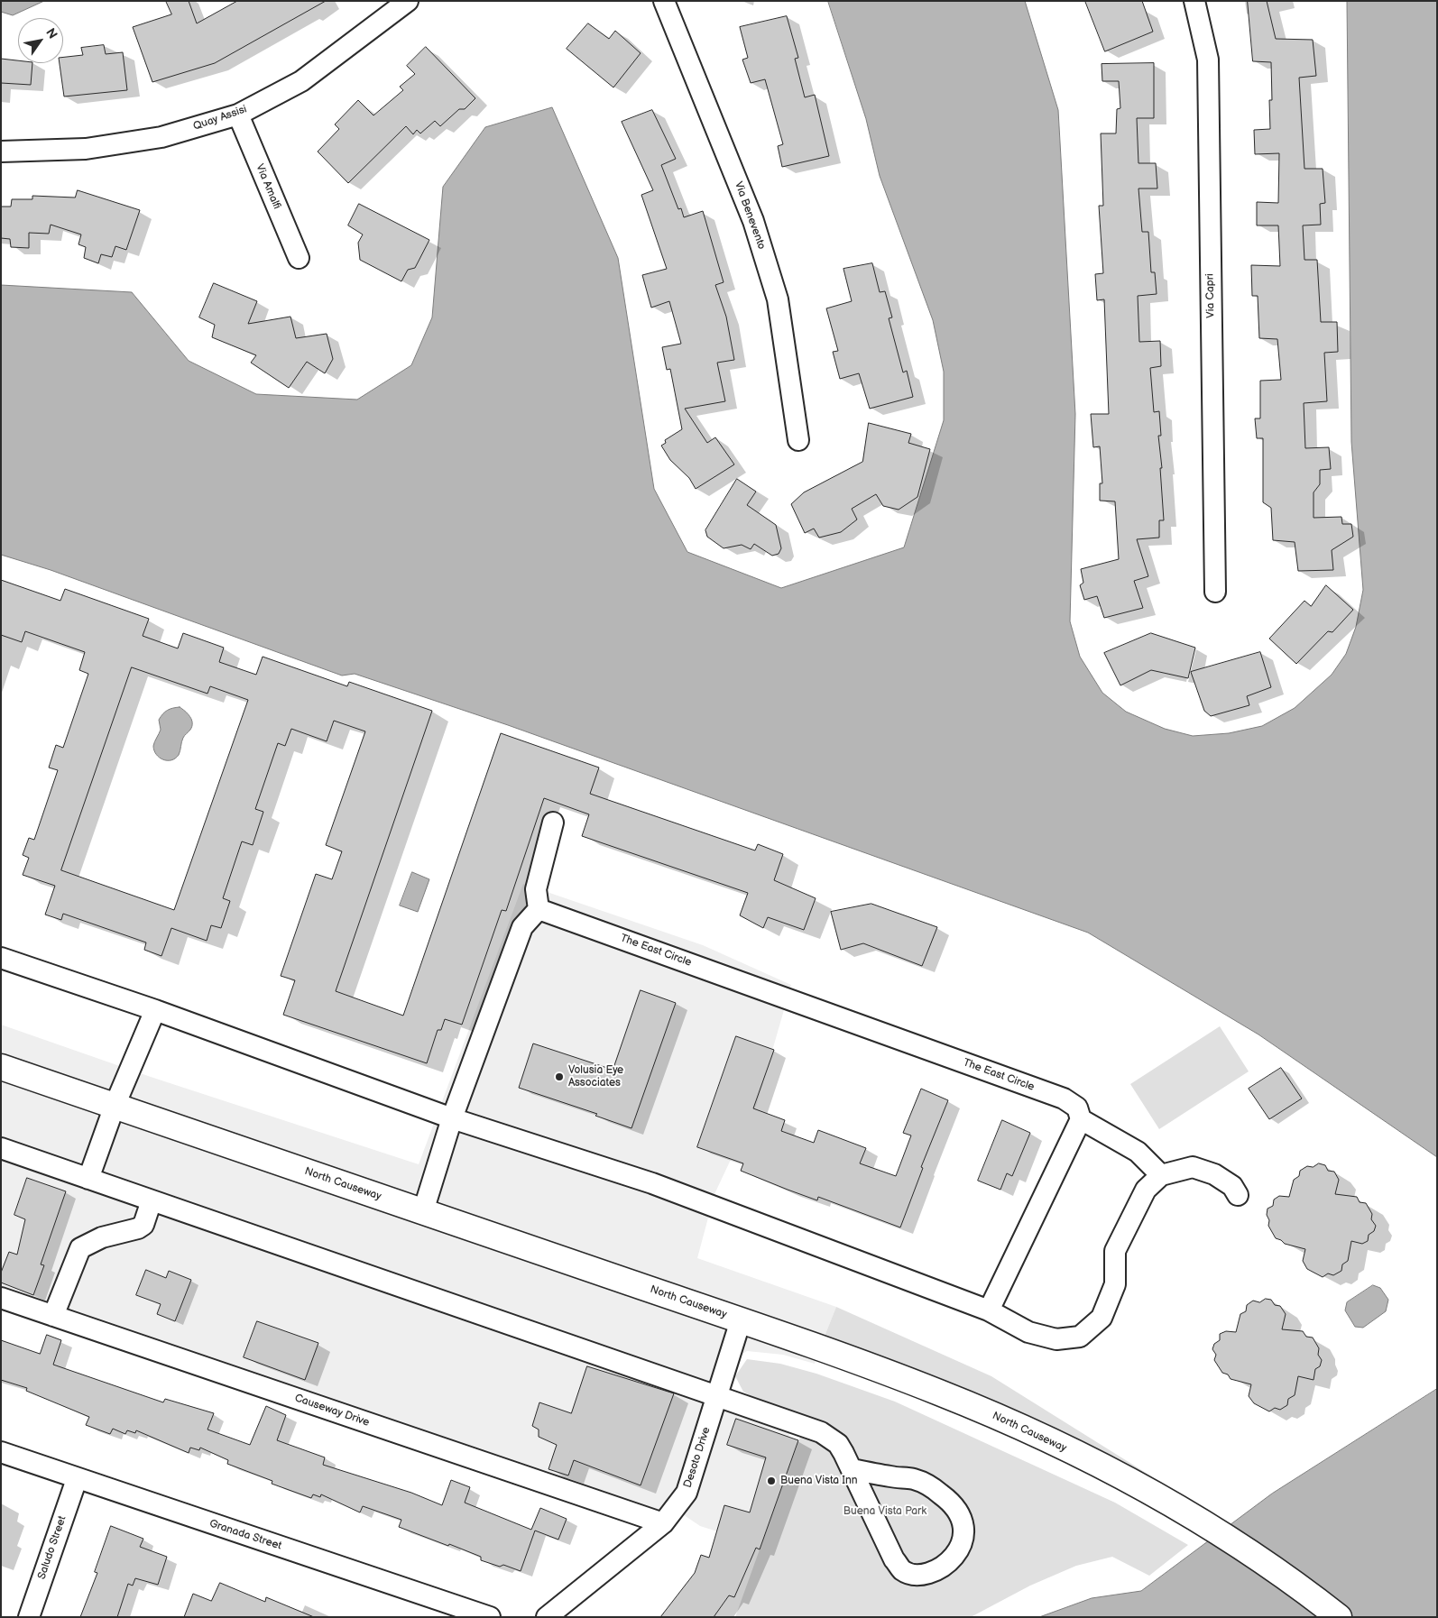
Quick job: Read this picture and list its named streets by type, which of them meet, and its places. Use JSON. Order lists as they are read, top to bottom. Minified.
{"streets":{"main road":["North Causeway"],"street":["Quay Assisi","Via Amalfi","Via Benevento","Via Capri","The East Circle","Causeway Drive","Desoto Drive","Granada Street","Saludo Street"]},"crossings":[["Quay Assisi","Via Amalfi"],["North Causeway","Desoto Drive"],["Causeway Drive","Desoto Drive"],["Granada Street","Saludo Street"]],"parks":["Buena Vista Park"],"places":["Volusia Eye Associates","Buena Vista Inn"],"north":"top right"}
